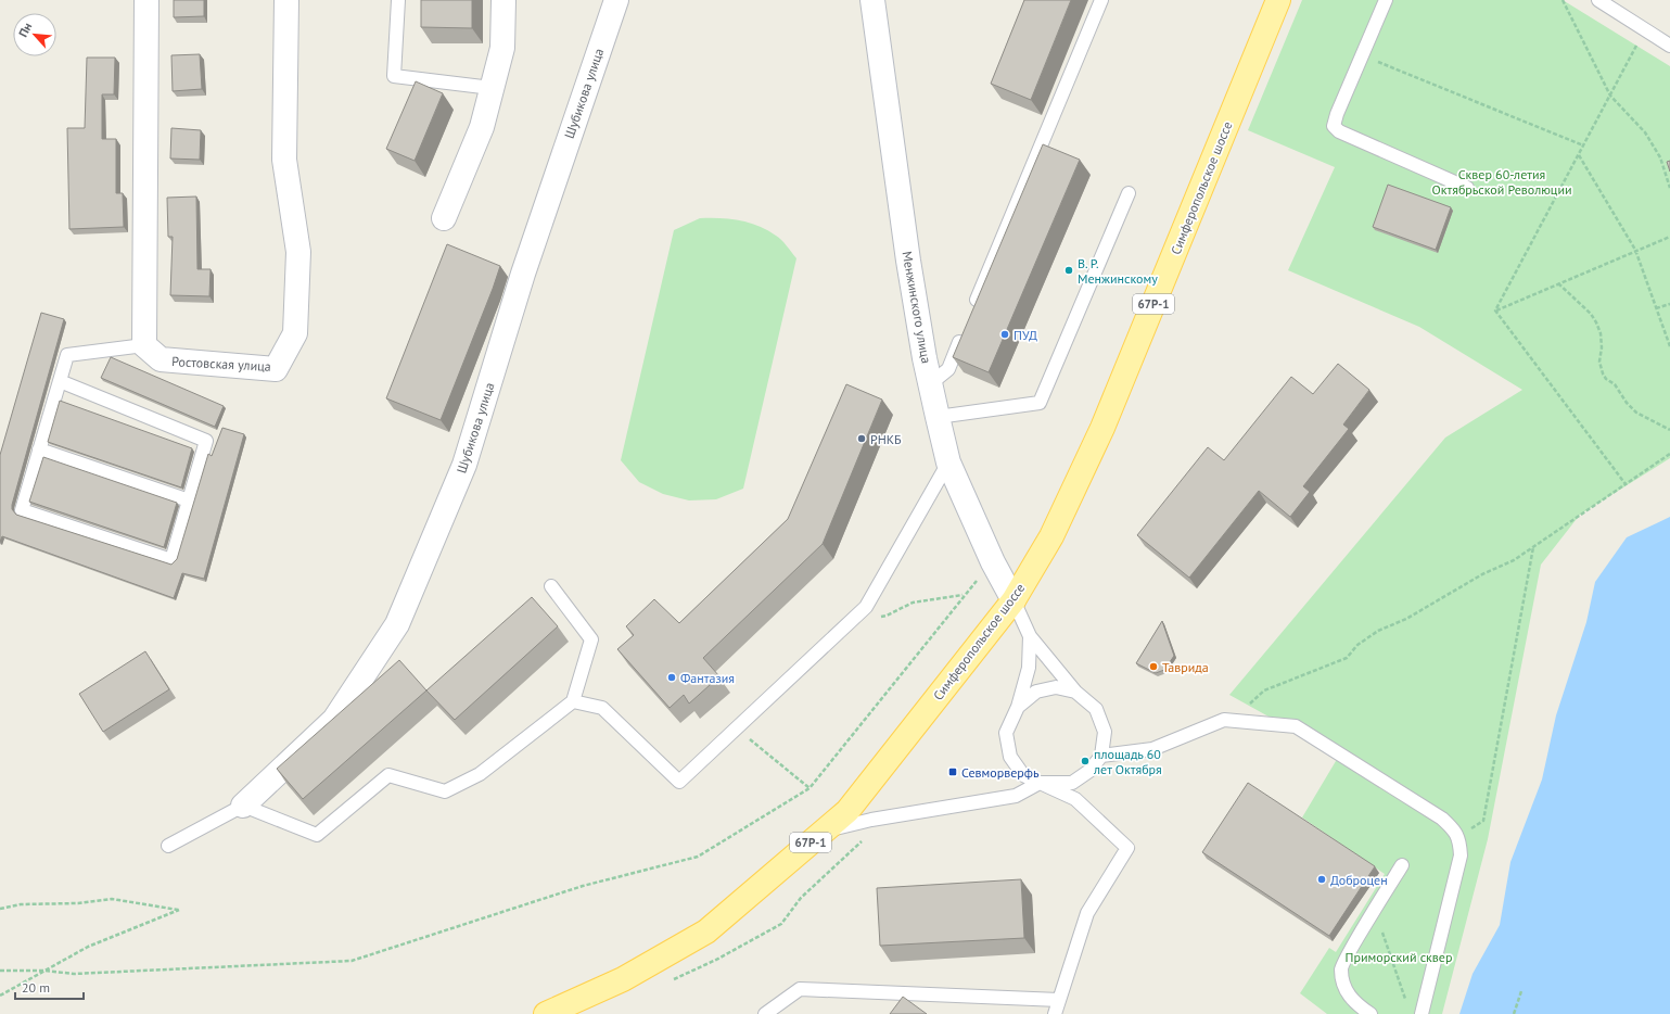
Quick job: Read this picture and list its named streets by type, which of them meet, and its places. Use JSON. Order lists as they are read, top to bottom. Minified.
{"streets":{"main road":["Симферопольское шоссе","67Р-1"],"street":["Шубикова улица","Менжинского улица","Ростовская улица"]},"crossings":[["Симферопольское шоссе","Менжинского улица"]],"parks":["Сквер 60-летия Октябрьской Революции","Приморский сквер"],"places":{"other":["В. Р. Менжинскому","ПУД","РНКБ","Таврида","Фантазия","площадь 60 лет Октября","Доброцен"],"transit":["Севморверфь"]},"scale_bar":"20 m","north":"top left"}
